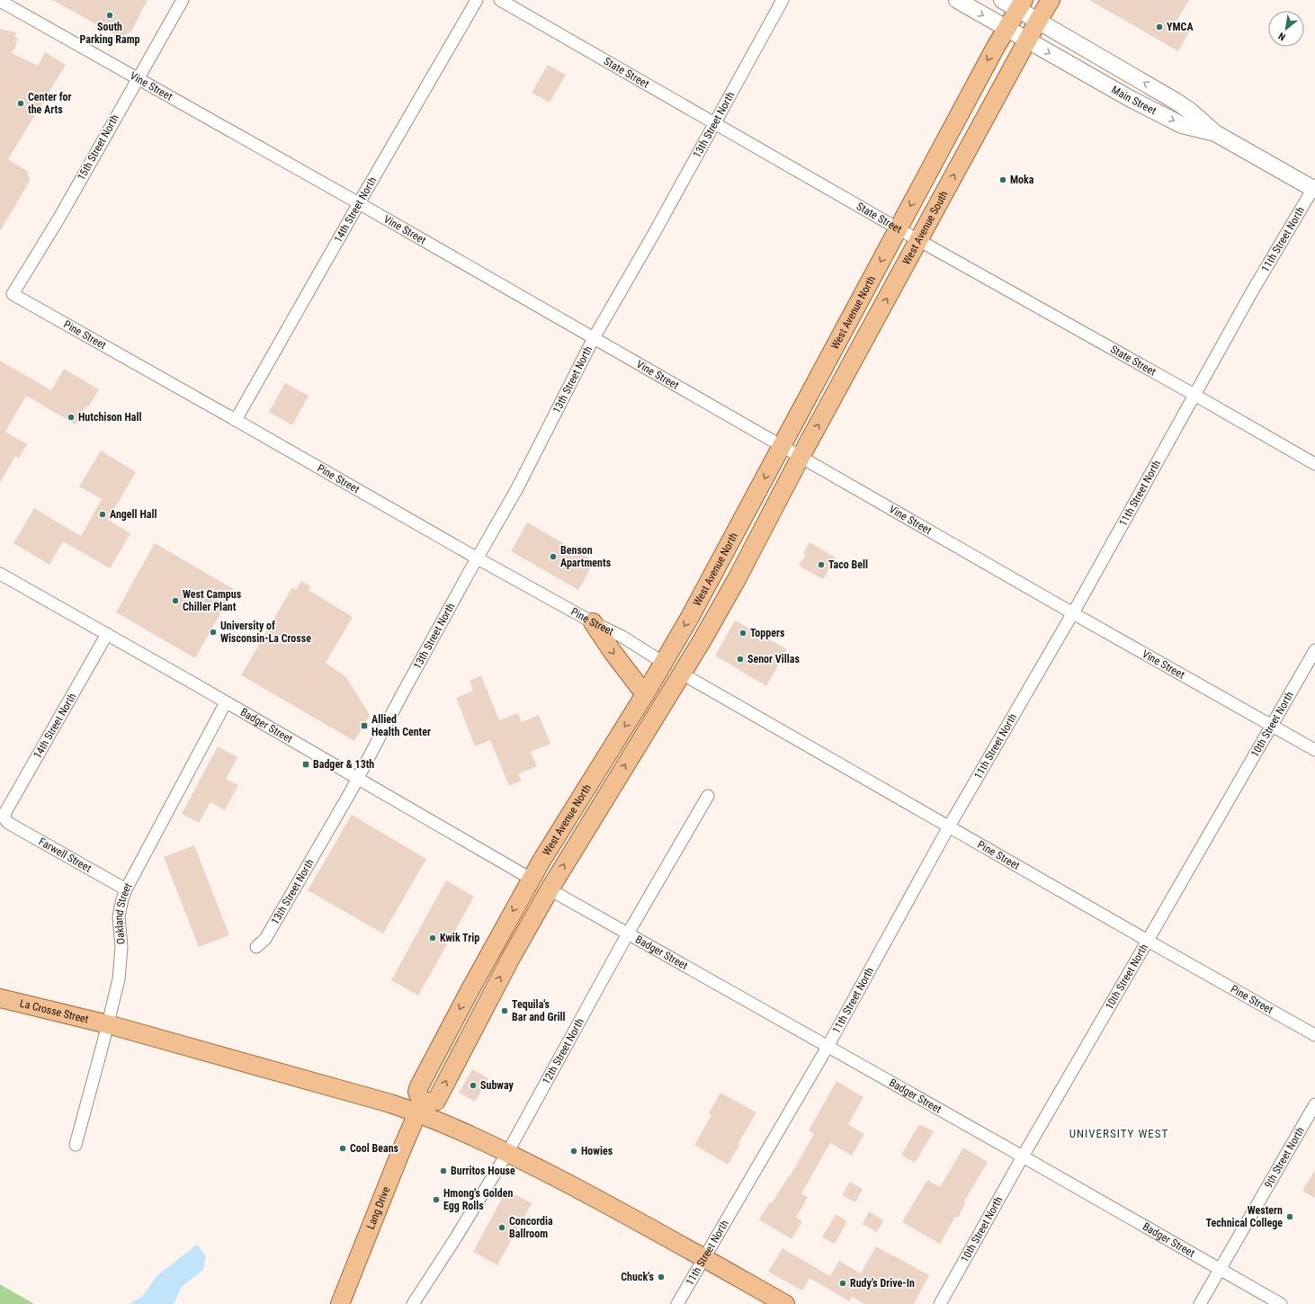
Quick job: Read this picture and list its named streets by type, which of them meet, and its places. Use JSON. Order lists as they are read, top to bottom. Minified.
{"streets":{"main road":["West Avenue South","West Avenue North","La Crosse Street","Lang Drive"],"street":["State Street","Vine Street","Main Street","13th Street North","15th Street North","14th Street North","11th Street North","Pine Street","10th Street North","Badger Street","Farwell Street","Oakland Street","12th Street North","9th Street North"]},"crossings":[["State Street","13th Street North"],["State Street","West Avenue South"],["State Street","11th Street North"],["State Street","West Avenue North"],["Vine Street","13th Street North"],["Vine Street","15th Street North"],["Vine Street","14th Street North"],["Vine Street","West Avenue South"],["Vine Street","11th Street North"],["Vine Street","West Avenue North"],["Vine Street","10th Street North"],["Main Street","West Avenue South"],["Main Street","11th Street North"],["Main Street","West Avenue North"],["13th Street North","Pine Street"],["13th Street North","Badger Street"],["15th Street North","Pine Street"],["14th Street North","Pine Street"],["14th Street North","Badger Street"],["14th Street North","Farwell Street"],["West Avenue South","West Avenue North"],["11th Street North","Pine Street"],["11th Street North","Badger Street"],["11th Street North","La Crosse Street"],["West Avenue North","Pine Street"],["West Avenue North","Badger Street"],["West Avenue North","La Crosse Street"],["West Avenue North","Lang Drive"],["Pine Street","10th Street North"],["10th Street North","Badger Street"],["Badger Street","Oakland Street"],["Badger Street","12th Street North"],["Badger Street","9th Street North"],["Farwell Street","Oakland Street"],["Oakland Street","La Crosse Street"],["La Crosse Street","12th Street North"],["La Crosse Street","Lang Drive"]],"one_way":["West Avenue South"],"districts":["UNIVERSITY WEST"],"places":{"other":["South Parking Ramp","YMCA","Center for the Arts","Moka","Hutchison Hall","Angell Hall","Benson Apartments","Taco Bell","West Campus Chiller Plant","University of Wisconsin-La Crosse","Toppers","Senor Villas","Kwik Trip","Tequila's Bar and Grill","Subway","Cool Beans","Howies","Burritos House","Hmong's Golden Egg Rolls","Western Technical College","Concordia Ballroom","Chuck's","Rudy's Drive-In"],"transit":["Allied Health Center","Badger & 13th"]},"north":"bottom left"}
